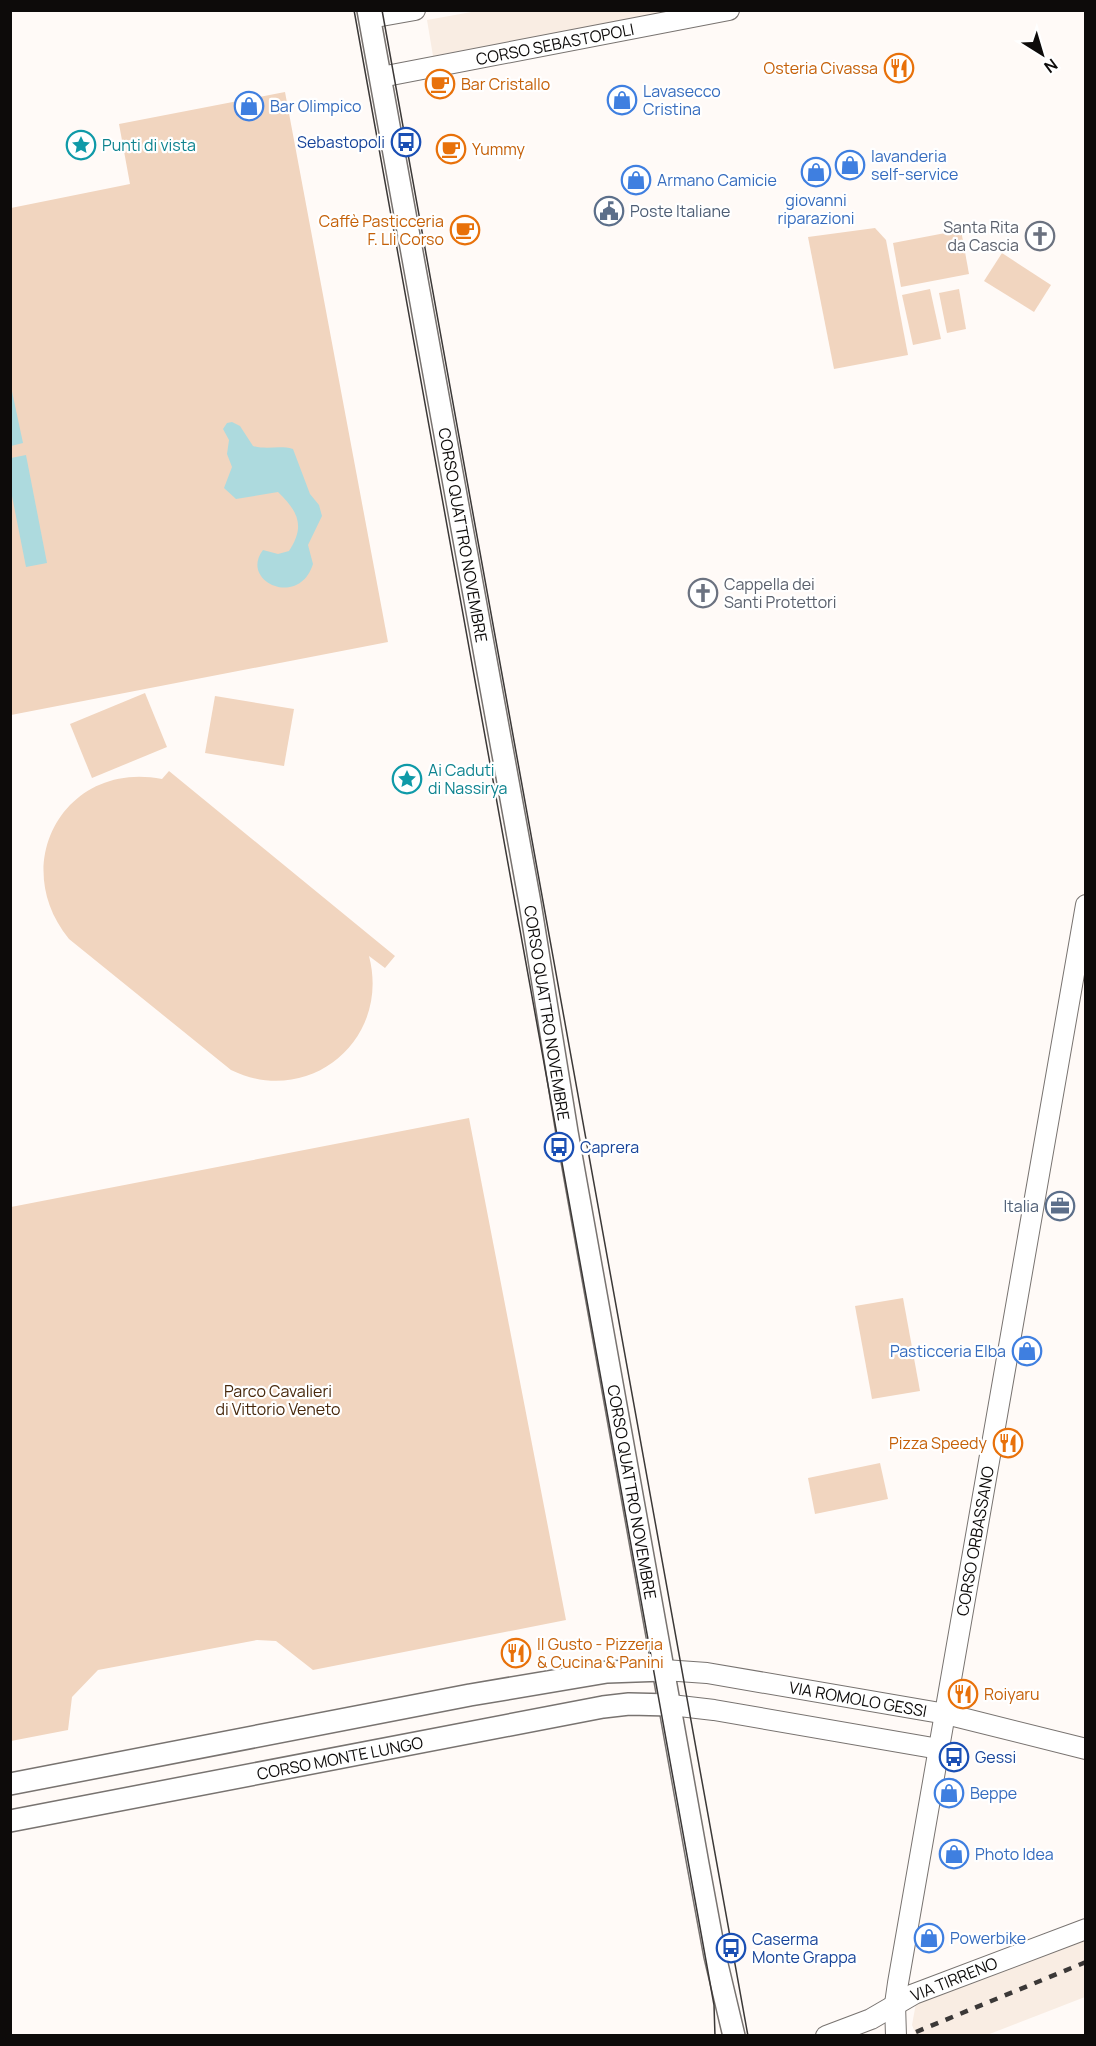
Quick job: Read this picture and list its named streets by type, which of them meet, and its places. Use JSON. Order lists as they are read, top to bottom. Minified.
{"streets":{"main road":["CORSO QUATTRO NOVEMBRE","CORSO MONTE LUNGO"],"street":["CORSO SEBASTOPOLI","CORSO ORBASSANO","VIA ROMOLO GESSI","VIA TIRRENO"]},"crossings":[["CORSO SEBASTOPOLI","CORSO QUATTRO NOVEMBRE"],["CORSO QUATTRO NOVEMBRE","VIA ROMOLO GESSI"],["CORSO QUATTRO NOVEMBRE","CORSO MONTE LUNGO"],["CORSO ORBASSANO","VIA ROMOLO GESSI"],["CORSO ORBASSANO","VIA TIRRENO"]],"parks":["Parco Cavalieri di Vittorio Veneto"],"places":{"restaurant":["Osteria Civassa","Pizza Speedy","Il Gusto - Pizzeria & Cucina & Panini","Roiyaru"],"cafe":["Bar Cristallo","Yummy","Caffè Pasticceria F. Lli Corso"],"shop":["Lavasecco Cristina","Bar Olimpico","lavanderia self-service","giovanni riparazioni","Armano Camicie","Pasticceria Elba","Beppe","Photo Idea","Powerbike"],"bus stop":["Sebastopoli","Caprera","Gessi","Caserma Monte Grappa"],"place":["Punti di vista","Ai Caduti di Nassirya"],"public building":["Poste Italiane"],"church":["Santa Rita da Cascia","Cappella dei Santi Protettori"],"office":["Italia"]},"north":"bottom right"}
